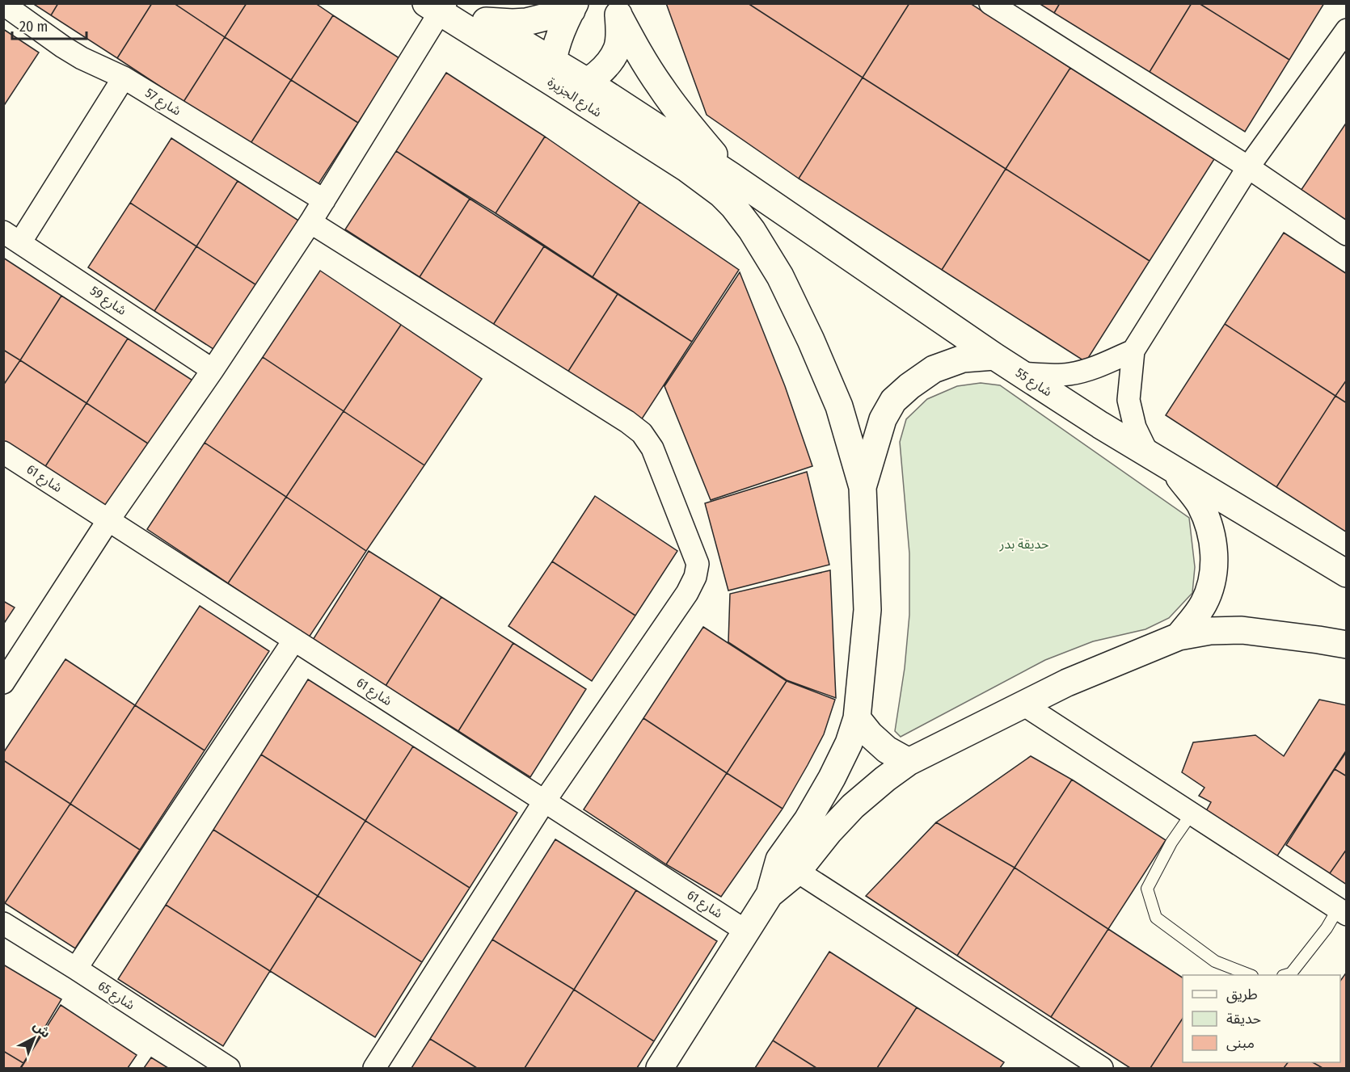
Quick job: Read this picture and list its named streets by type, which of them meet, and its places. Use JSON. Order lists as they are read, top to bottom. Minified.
{"streets":{"street":["شارع الجزيرة","شارع 57","شارع 59","شارع 55","شارع 61","شارع 65"]},"crossings":[["شارع الجزيرة","شارع 55"]],"parks":["حديقة بدر"],"legend":["طريق","حديقة","مبنى"],"scale_bar":"20 m","north":"top right"}
